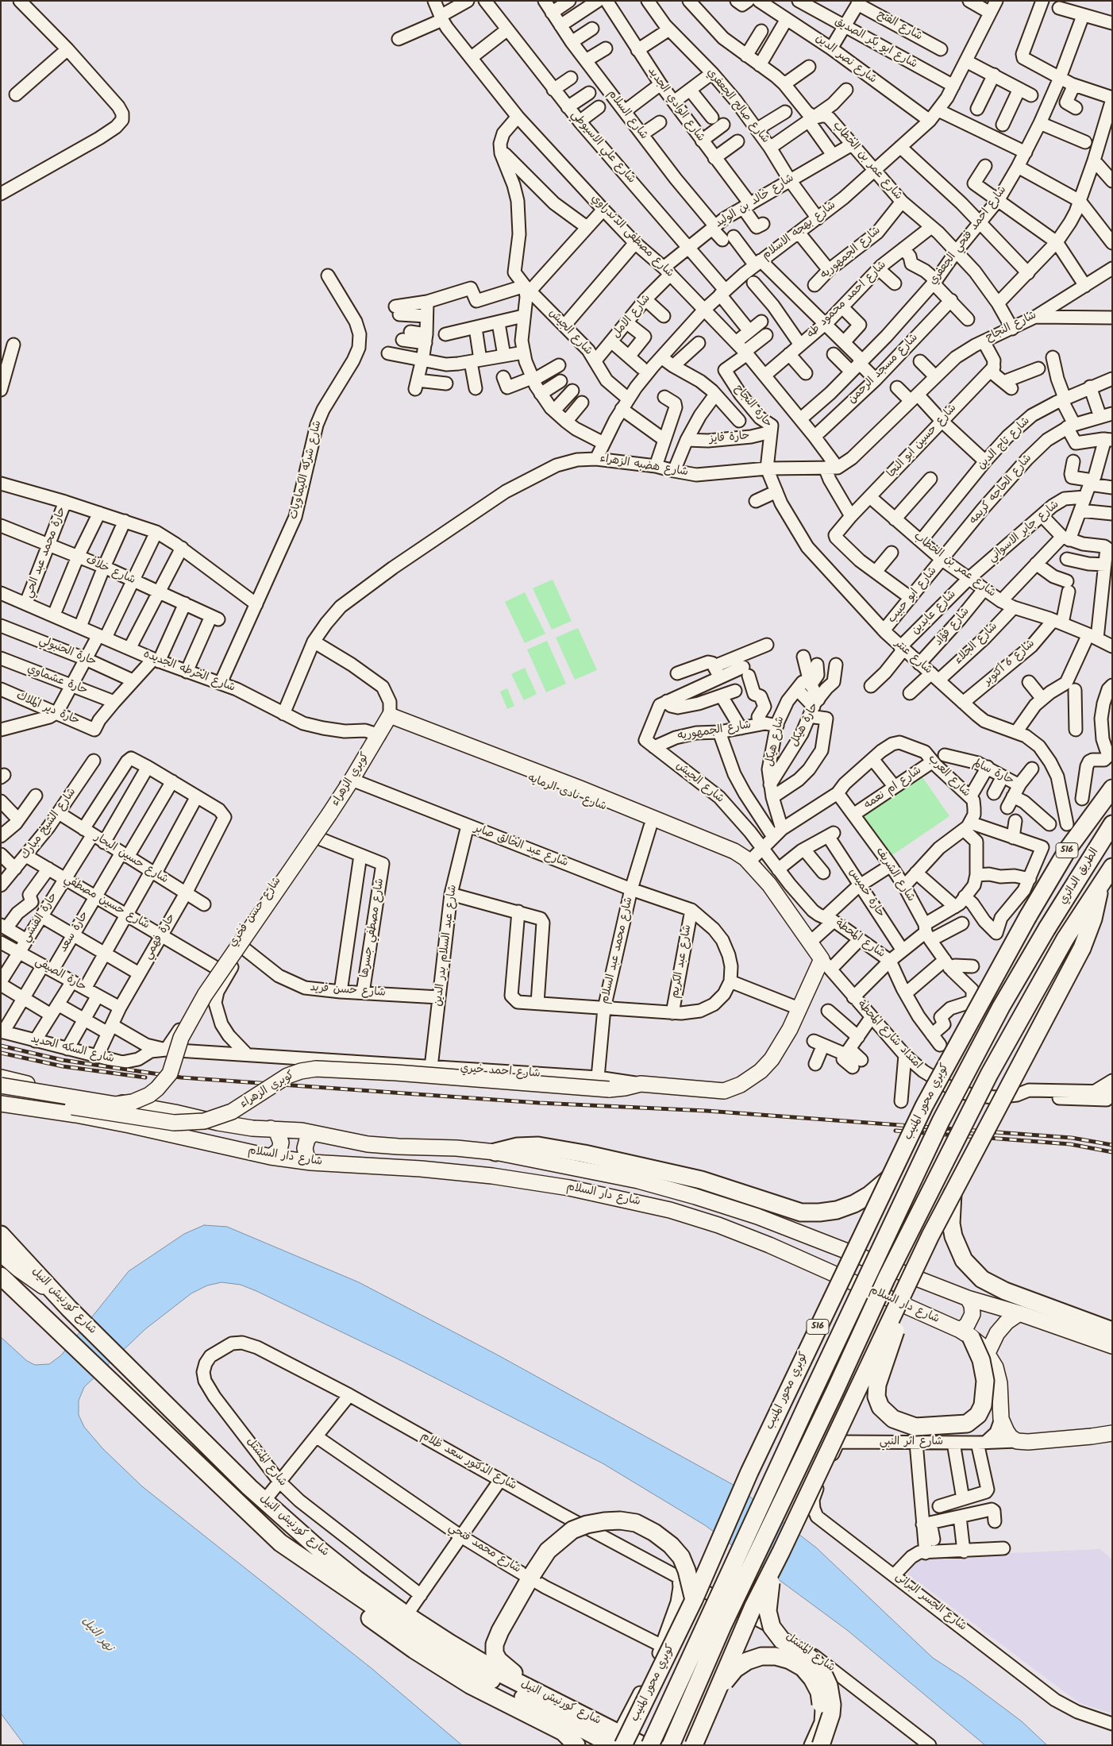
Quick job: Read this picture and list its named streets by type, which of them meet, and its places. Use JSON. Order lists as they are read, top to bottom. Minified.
{"streets":{"highway":["516","الطريق الدائري","كوبري محور المنيب","شارع كورنيش النيل"],"main road":["كوبري الزهراء","شارع نادى الرمايه","شارع احمد خيري","شارع دار السلام"],"street":["شارع الفتح","شارع ابو بكر الصديق","شارع نصر الدين","شارع الوادي الجديد","شارع صالح الجعفري","شارع السلام","شارع علي الاسيوطي","شارع عمر بن الخطاب","شارع خالد بن الوليد","شارع بهجه الاسلام","شارع احمد فتحي الجعفري","شارع مصطفى الدندراوي","شارع الجمهوريه","شارع احمد محمود طه","شارع الامل","شارع النجاح","شارع الجيش","شارع مسجد الرحمن","حارة النجاح","حارة فايز","شارع حسين ابو النجا","شارع تاج الدين","شارع هضبه الزهراء","شارع شركه الكيماويات","شارع الحاجه كريمه","شارع جابر الاسواني","حارة محمد عبد الحي","شارع خلاف","شارع ابو حبيب","شارع عابدين","شارع فؤاد","شارع الجلاء","حارة الحنبولي","شارع عنتر","شارع 6 أكتوبر","شارع الخرطه الجديده","حارة عشماوي","حارة دير الملاك","حارة هيكل","شارع هيكل","حارة سالم","شارع العرب","شارع ام نعمه","شارع الشيخ مبارك","شارع عبد الخالق صابر","شارع حسين البحار","شارع الشريف","حارة خميس","شارع حسين مصطفي","شارع حسن فخري","حارة الفنشي","شارع مصطفي جسرها","حارة سعد","حارة فهمي","شارع المحطة","شارع عبد السلام بدر الدين","شارع محمد عبد السلام","شارع عبد الكريم","حارة الصيفى","شارع حسن فريد","امتداد شارع المحطة","شارع السكه الحديد","شارع اثر النبي","شارع الدكتور سعد ظلام","شارع المشتل","شارع محمد فتحي","شارع الجسر البرانى"]},"crossings":[["شارع ابو بكر الصديق","شارع بهجه الاسلام"],["شارع نصر الدين","شارع بهجه الاسلام"],["شارع الوادي الجديد","شارع خالد بن الوليد"],["شارع صالح الجعفري","شارع خالد بن الوليد"],["شارع صالح الجعفري","شارع بهجه الاسلام"],["شارع السلام","شارع خالد بن الوليد"],["شارع السلام","شارع بهجه الاسلام"],["شارع السلام","شارع احمد فتحي الجعفري"],["شارع السلام","شارع احمد محمود طه"],["شارع علي الاسيوطي","شارع خالد بن الوليد"],["شارع علي الاسيوطي","شارع بهجه الاسلام"],["شارع عمر بن الخطاب","شارع خالد بن الوليد"],["شارع عمر بن الخطاب","شارع بهجه الاسلام"],["شارع عمر بن الخطاب","شارع احمد فتحي الجعفري"],["شارع عمر بن الخطاب","شارع الجمهوريه"],["شارع عمر بن الخطاب","شارع احمد محمود طه"],["شارع عمر بن الخطاب","شارع النجاح"],["شارع عمر بن الخطاب","شارع حسين ابو النجا"],["شارع عمر بن الخطاب","شارع تاج الدين"],["شارع عمر بن الخطاب","شارع الحاجه كريمه"],["شارع عمر بن الخطاب","شارع جابر الاسواني"],["شارع عمر بن الخطاب","شارع ابو حبيب"],["شارع عمر بن الخطاب","شارع عابدين"],["شارع عمر بن الخطاب","شارع فؤاد"],["شارع عمر بن الخطاب","شارع الجلاء"],["شارع عمر بن الخطاب","شارع 6 أكتوبر"],["شارع خالد بن الوليد","شارع مصطفى الدندراوي"],["شارع خالد بن الوليد","شارع الامل"],["شارع بهجه الاسلام","شارع مصطفى الدندراوي"],["شارع بهجه الاسلام","شارع الجيش"],["شارع بهجه الاسلام","شارع هضبه الزهراء"],["شارع احمد فتحي الجعفري","شارع مصطفى الدندراوي"],["شارع مصطفى الدندراوي","شارع احمد محمود طه"],["شارع مصطفى الدندراوي","شارع الامل"],["شارع مصطفى الدندراوي","شارع مسجد الرحمن"],["شارع مصطفى الدندراوي","حارة النجاح"],["شارع مصطفى الدندراوي","شارع هضبه الزهراء"],["شارع الجمهوريه","شارع الجيش"],["شارع الجمهوريه","شارع هيكل"],["شارع الامل","شارع الجيش"],["شارع النجاح","شارع هضبه الزهراء"],["شارع الجيش","شارع المحطة"],["حارة النجاح","حارة فايز"],["حارة النجاح","شارع هضبه الزهراء"],["حارة النجاح","شارع عنتر"],["شارع هضبه الزهراء","شارع عنتر"],["شارع هضبه الزهراء","شارع الخرطه الجديده"],["شارع شركه الكيماويات","شارع الخرطه الجديده"],["شارع الحاجه كريمه","شارع ابو حبيب"],["شارع جابر الاسواني","شارع عابدين"],["حارة محمد عبد الحي","شارع خلاف"],["حارة محمد عبد الحي","شارع الخرطه الجديده"],["شارع خلاف","شارع الخرطه الجديده"],["شارع ابو حبيب","شارع عنتر"],["شارع عابدين","شارع عنتر"],["شارع فؤاد","شارع عنتر"],["شارع الجلاء","شارع عنتر"],["شارع عنتر","شارع 6 أكتوبر"],["شارع الخرطه الجديده","كوبري الزهراء"],["شارع الخرطه الجديده","شارع نادى الرمايه"],["حارة عشماوي","حارة دير الملاك"],["حارة هيكل","شارع هيكل"],["حارة سالم","شارع العرب"],["حارة سالم","شارع ام نعمه"],["شارع العرب","شارع ام نعمه"],["كوبري الزهراء","شارع نادى الرمايه"],["كوبري الزهراء","شارع عبد الخالق صابر"],["كوبري الزهراء","شارع حسن فخري"],["كوبري الزهراء","شارع احمد خيري"],["شارع ام نعمه","شارع الشريف"],["شارع نادى الرمايه","شارع محمد عبد السلام"],["شارع نادى الرمايه","امتداد شارع المحطة"],["شارع نادى الرمايه","شارع احمد خيري"],["شارع الشيخ مبارك","شارع حسين البحار"],["شارع الشيخ مبارك","شارع حسين مصطفي"],["شارع عبد الخالق صابر","شارع حسن فخري"],["شارع عبد الخالق صابر","شارع عبد السلام بدر الدين"],["شارع عبد الخالق صابر","شارع محمد عبد السلام"],["شارع عبد الخالق صابر","شارع عبد الكريم"],["شارع حسين البحار","حارة الفنشي"],["شارع حسين البحار","حارة سعد"],["شارع حسين البحار","حارة فهمي"],["شارع الشريف","شارع المحطة"],["الطريق الدائري","كوبري محور المنيب"],["شارع حسين مصطفي","شارع حسن فخري"],["شارع حسين مصطفي","حارة الفنشي"],["شارع حسين مصطفي","حارة سعد"],["شارع حسين مصطفي","حارة فهمي"],["شارع حسن فخري","شارع مصطفي جسرها"],["شارع حسن فخري","شارع حسن فريد"],["شارع حسن فخري","شارع السكه الحديد"],["شارع حسن فخري","شارع احمد خيري"],["حارة الفنشي","حارة سعد"],["حارة الفنشي","حارة فهمي"],["حارة الفنشي","حارة الصيفى"],["شارع مصطفي جسرها","شارع حسن فريد"],["حارة سعد","حارة الصيفى"],["حارة سعد","شارع السكه الحديد"],["حارة فهمي","حارة الصيفى"],["حارة فهمي","شارع السكه الحديد"],["حارة فهمي","شارع احمد خيري"],["شارع عبد السلام بدر الدين","شارع حسن فريد"],["شارع عبد السلام بدر الدين","شارع احمد خيري"],["شارع محمد عبد السلام","شارع احمد خيري"],["امتداد شارع المحطة","شارع احمد خيري"],["شارع السكه الحديد","شارع احمد خيري"],["كوبري محور المنيب","شارع كورنيش النيل"],["شارع دار السلام","شارع اثر النبي"],["شارع اثر النبي","شارع الجسر البرانى"],["شارع الدكتور سعد ظلام","شارع المشتل"]],"water":["نهر النيل"]}
